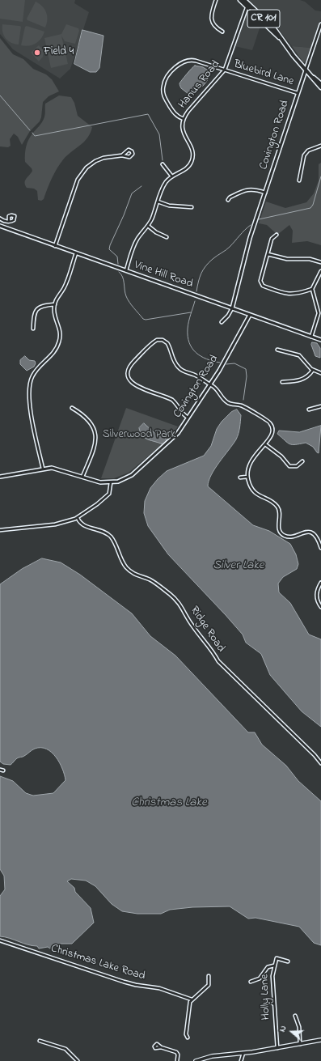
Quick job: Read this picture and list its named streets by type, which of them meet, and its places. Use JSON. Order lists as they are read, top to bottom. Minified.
{"streets":{"main road":["CR 101"],"street":["Bluebird Lane","Hanus Road","Covington Road","Vine Hill Road","Ridge Road","Christmas Lake Road","Holly Lane"]},"crossings":[["CR 101","Hanus Road"],["CR 101","Covington Road"],["Bluebird Lane","Hanus Road"],["Bluebird Lane","Covington Road"],["Hanus Road","Vine Hill Road"],["Covington Road","Vine Hill Road"]],"water":["Silver Lake","Christmas Lake"],"parks":["Silverwood Park"],"places":["Field 4"],"north":"left"}
